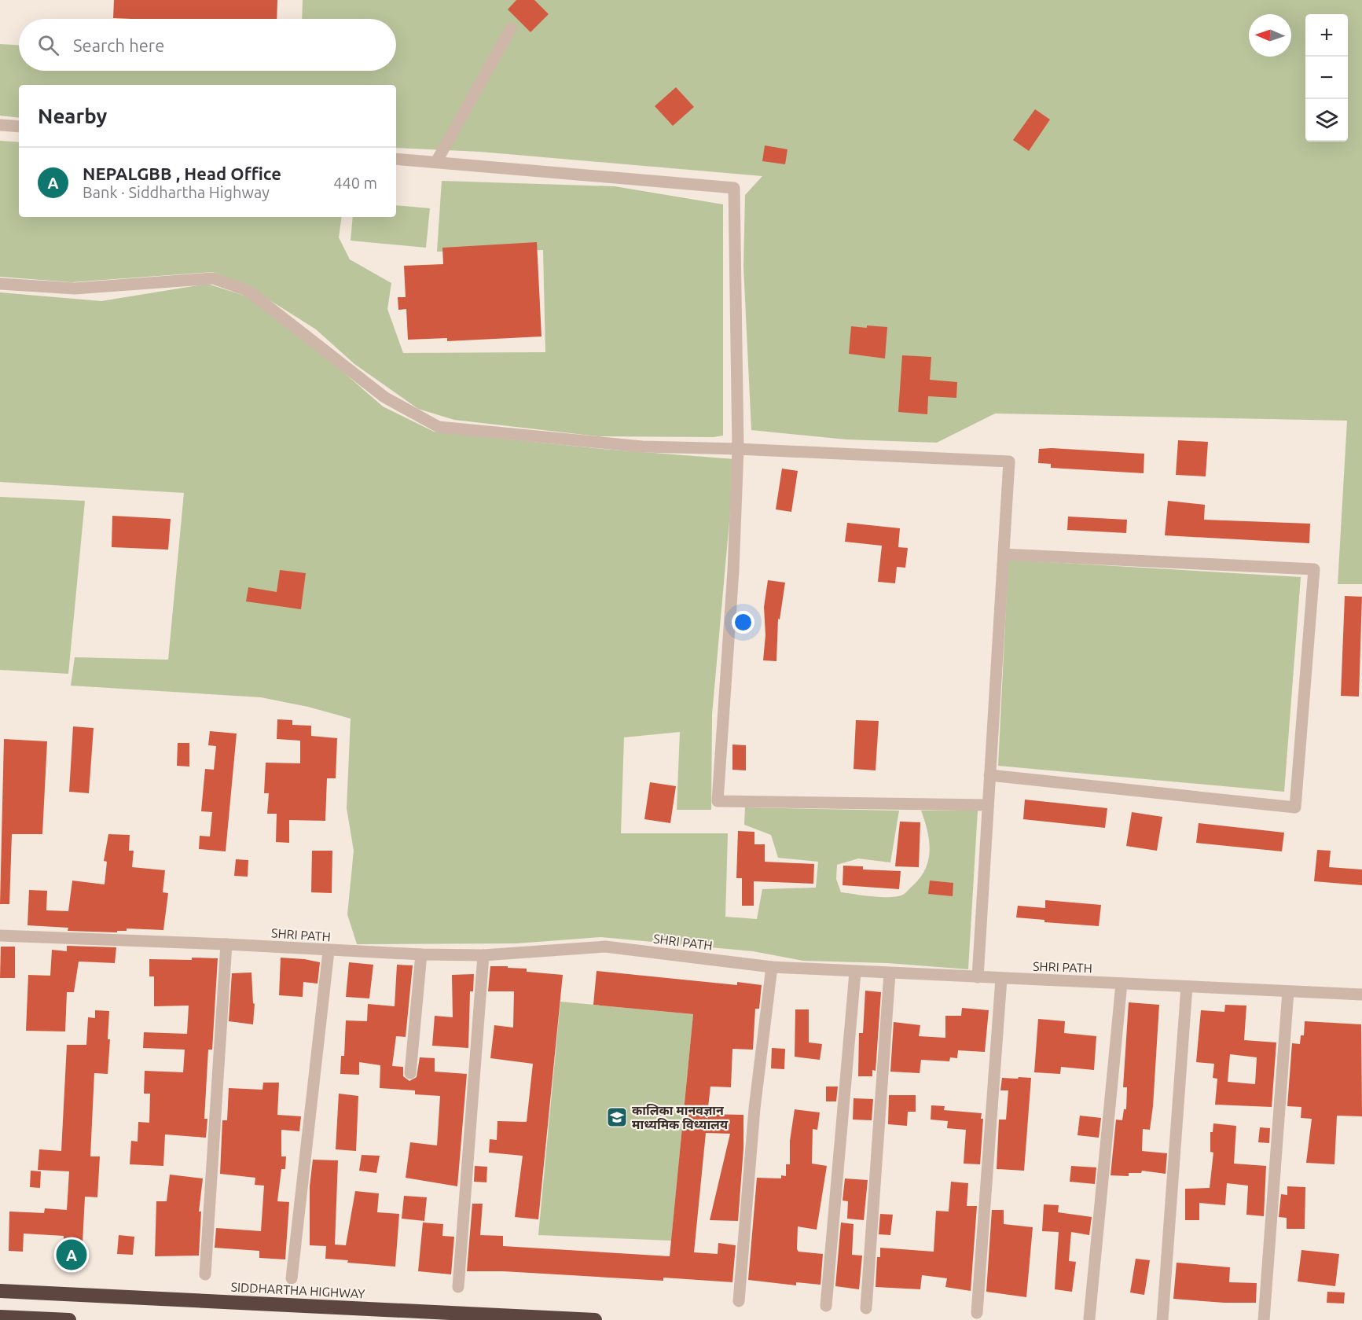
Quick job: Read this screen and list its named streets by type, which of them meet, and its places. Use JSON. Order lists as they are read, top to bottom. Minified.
{"streets":{"highway":["SIDDHARTHA HIGHWAY"],"street":["SHRI PATH"]},"places":{"school or university":["कालिका मानवज्ञान माध्यमिक विध्यालय"]},"north":"left","page":{"map_buttons":["+","−"],"search":"Search here","heading":"Nearby","list":[{"mark":"A","name":"NEPALGBB , Head Office","note":"Bank · Siddhartha Highway","value":"440 m"}],"pins":"A"}}
